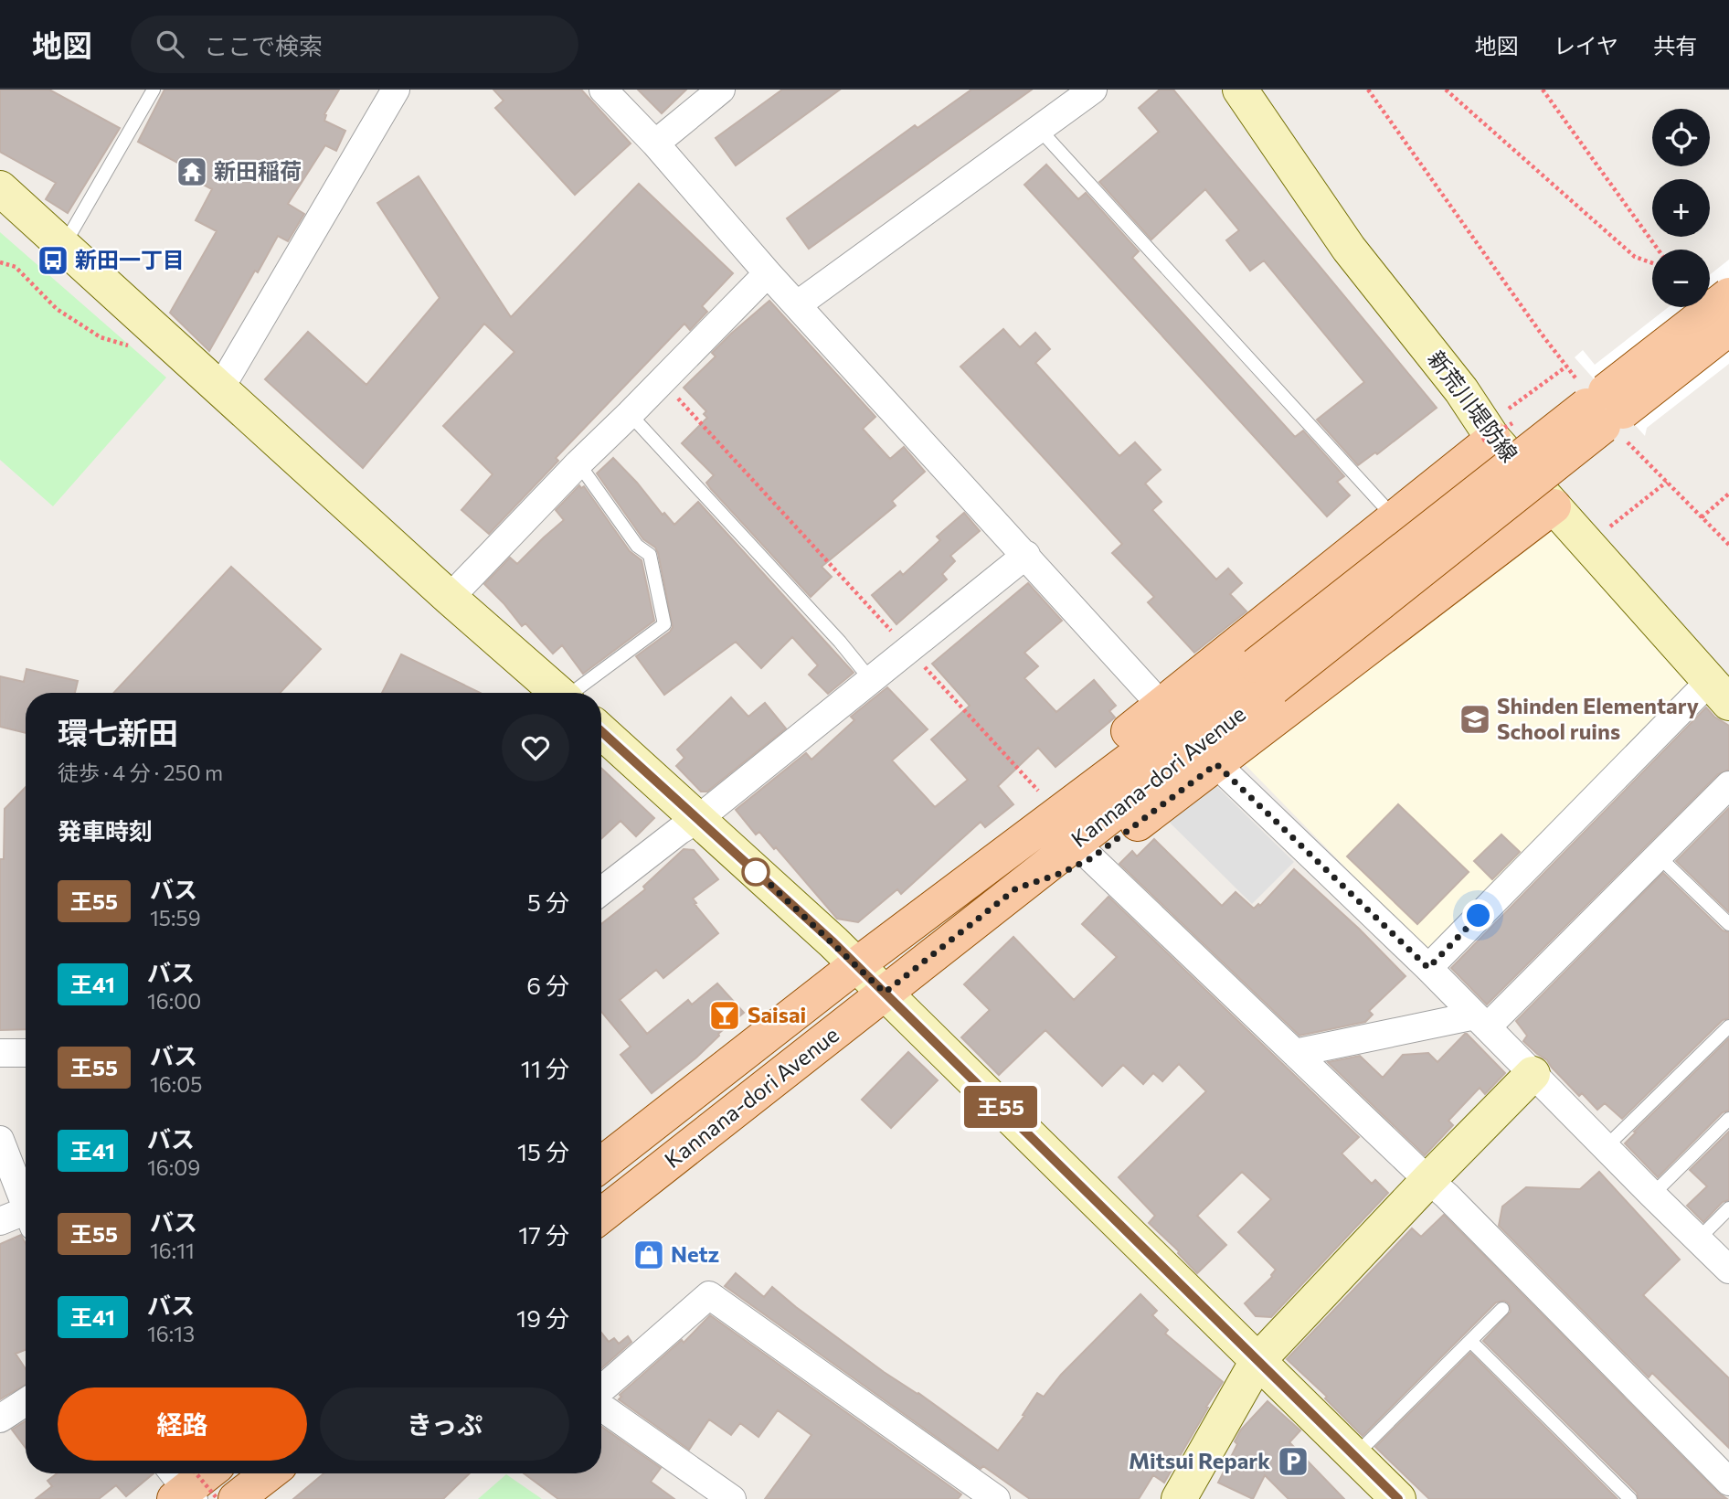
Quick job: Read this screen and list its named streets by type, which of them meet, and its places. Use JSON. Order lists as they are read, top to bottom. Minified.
{"streets":{"main road":["Kannana-dori Avenue"],"street":["新荒川堤防線"]},"places":{"temple":["新田稲荷"],"bus stop":["新田一丁目"],"school or university":["Shinden Elementary School ruins"],"bar":["Saisai"],"shop":["Netz"],"parking":["Mitsui Repark"]},"lines":["bus line 王55"],"page":{"header":"地図","search":"ここで検索","nav":["地図","レイヤ","共有"],"on_map":"王55","map_buttons":["+","−"],"heading":[["環七新田","徒歩 · 4 分 · 250 m"],"発車時刻"],"list":[{"mark":"王55","name":"バス","note":"15:59","value":"5 分"},{"mark":"王41","name":"バス","note":"16:00","value":"6 分"},{"mark":"王55","name":"バス","note":"16:05","value":"11 分"},{"mark":"王41","name":"バス","note":"16:09","value":"15 分"},{"mark":"王55","name":"バス","note":"16:11","value":"17 分"},{"mark":"王41","name":"バス","note":"16:13","value":"19 分"}],"buttons":["経路","きっぷ"]}}
